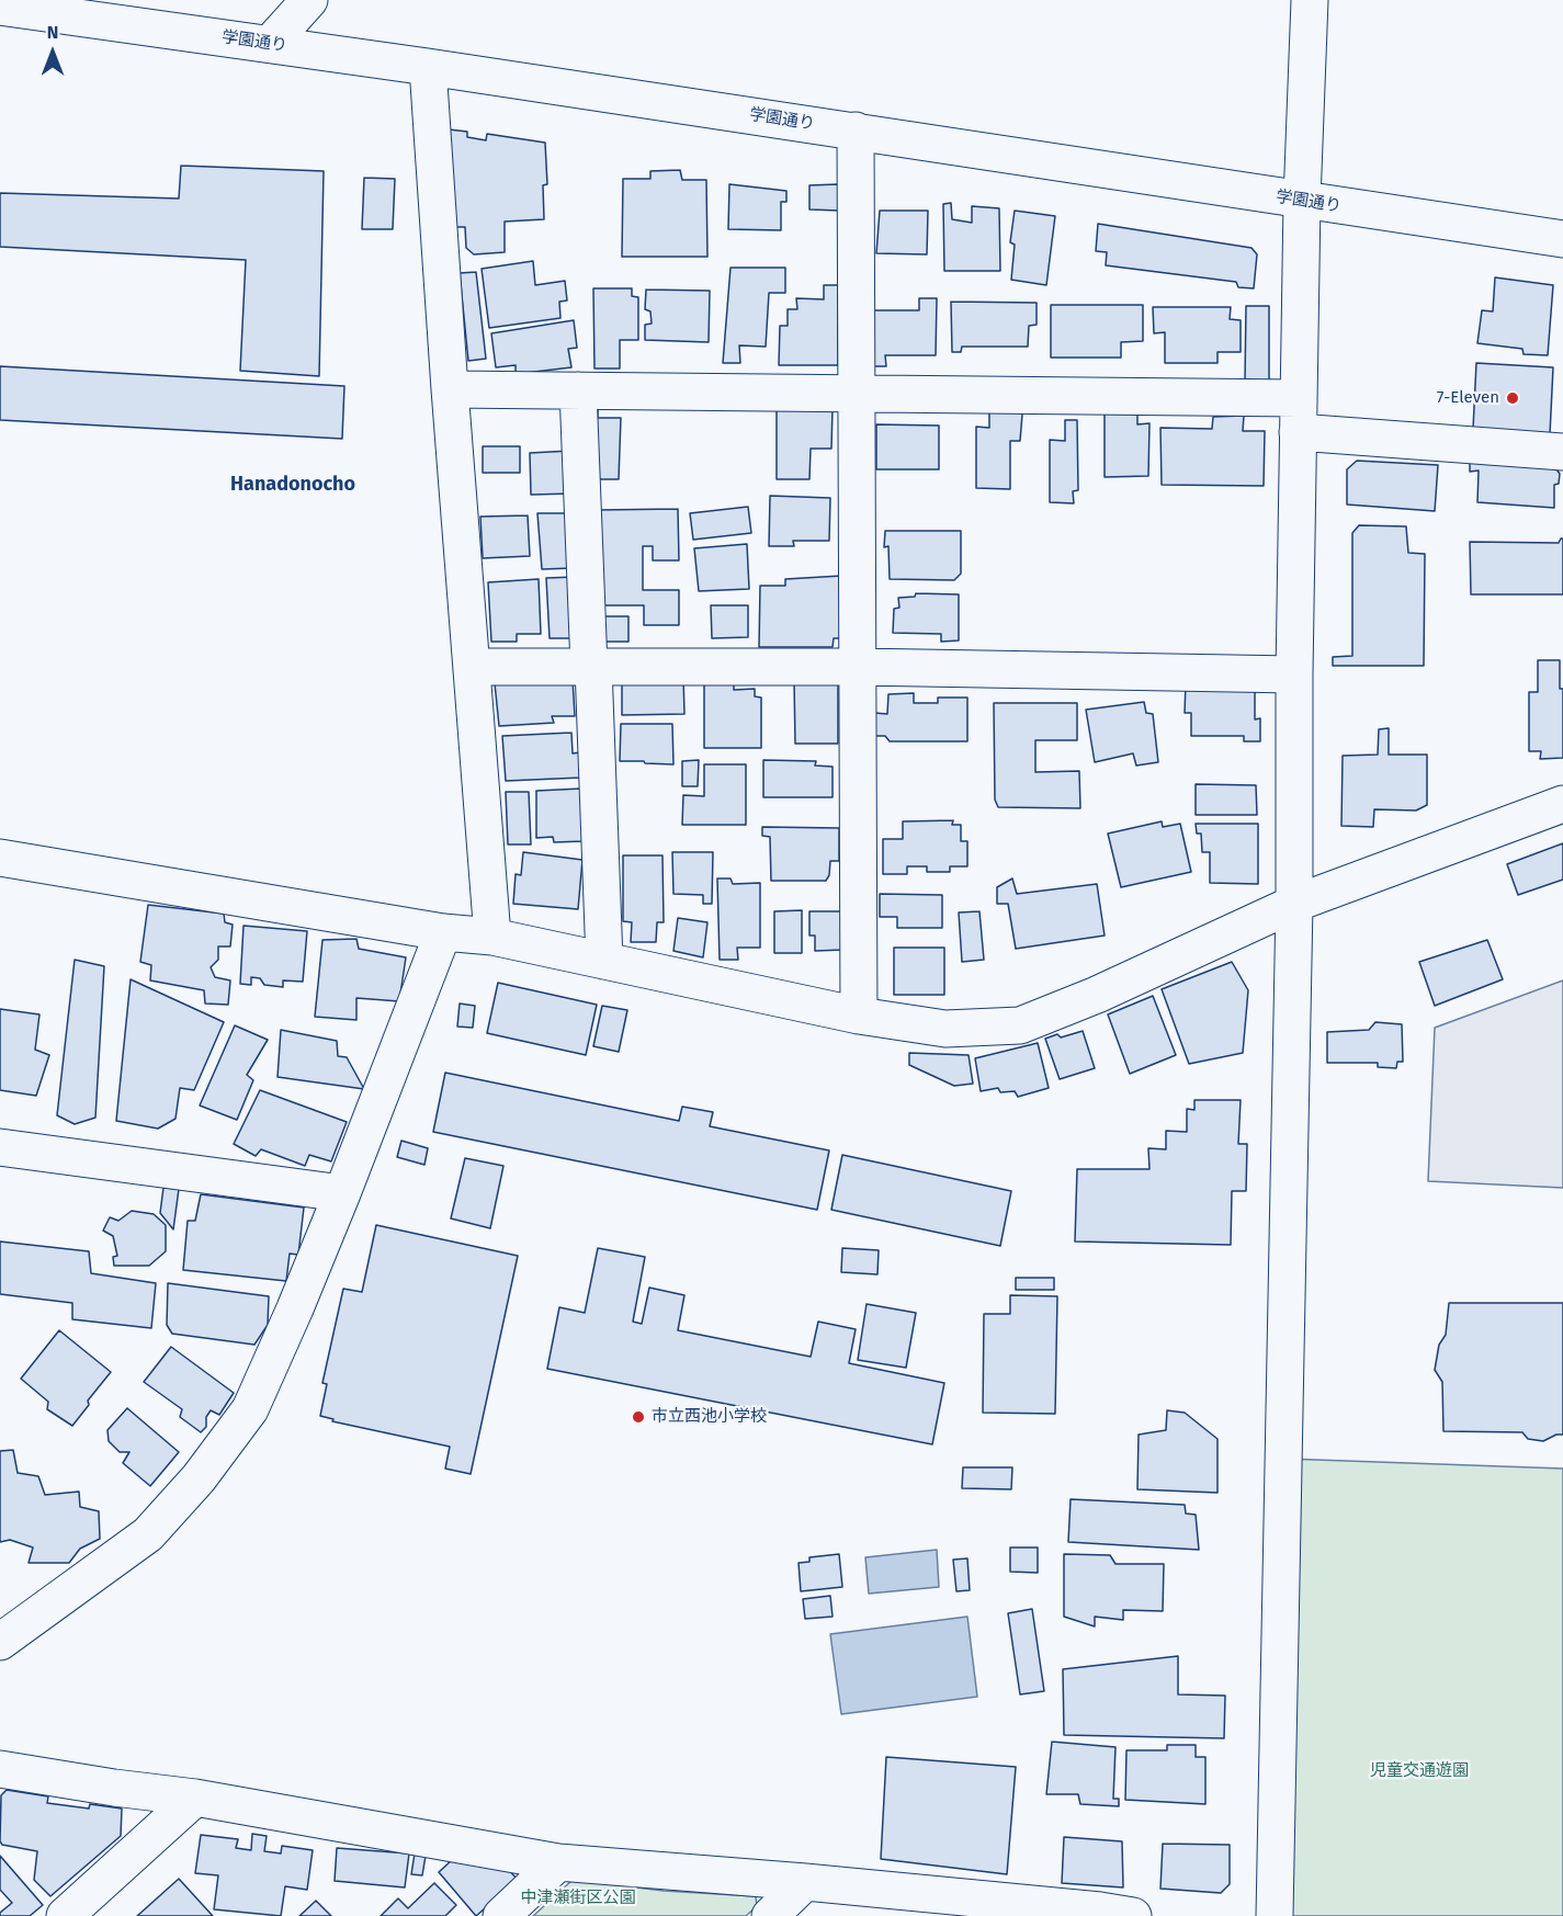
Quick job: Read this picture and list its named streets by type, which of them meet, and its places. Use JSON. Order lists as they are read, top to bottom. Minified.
{"streets":{"street":["学園通り"]},"districts":["Hanadonocho"],"parks":["児童交通遊園","中津瀬街区公園"],"places":["7-Eleven","市立西池小学校"],"north":"top"}
